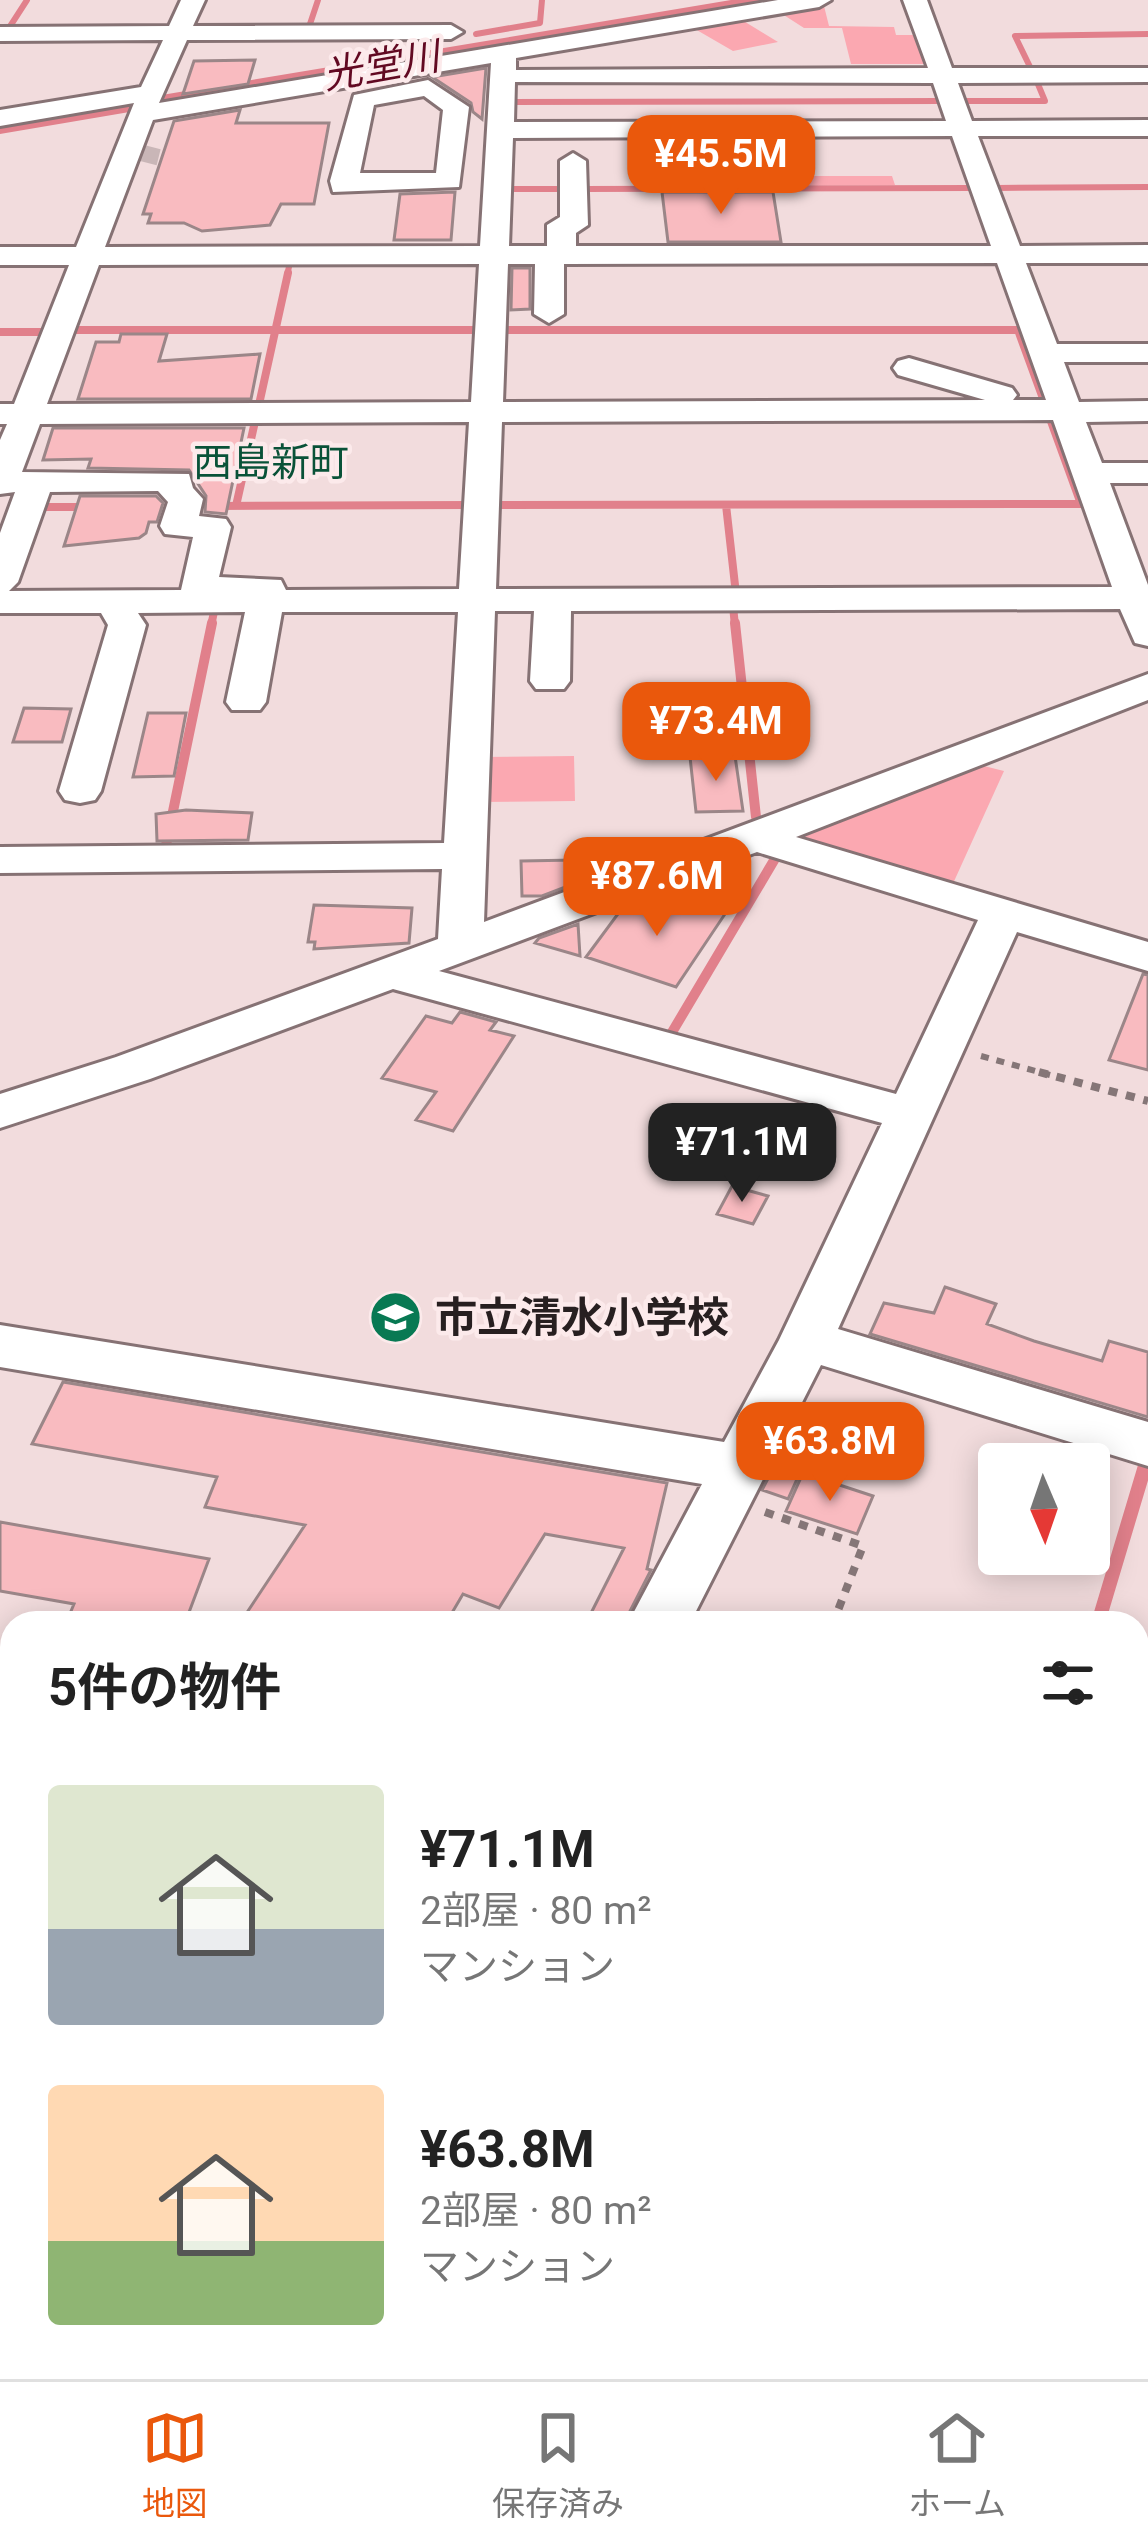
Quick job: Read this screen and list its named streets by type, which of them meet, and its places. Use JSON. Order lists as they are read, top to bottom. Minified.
{"districts":["西島新町"],"water":["光堂川"],"places":{"school or university":["市立清水小学校"]},"north":"bottom","page":{"price":["¥45.5M","¥73.4M","¥87.6M","¥71.1M","¥63.8M"],"heading":"5件の物件","list":[{"name":"¥71.1M","note":"2部屋 · 80 m² · マンション"},{"name":"¥63.8M","note":"2部屋 · 80 m² · マンション"}],"tabs":["地図","保存済み","ホーム"]}}
